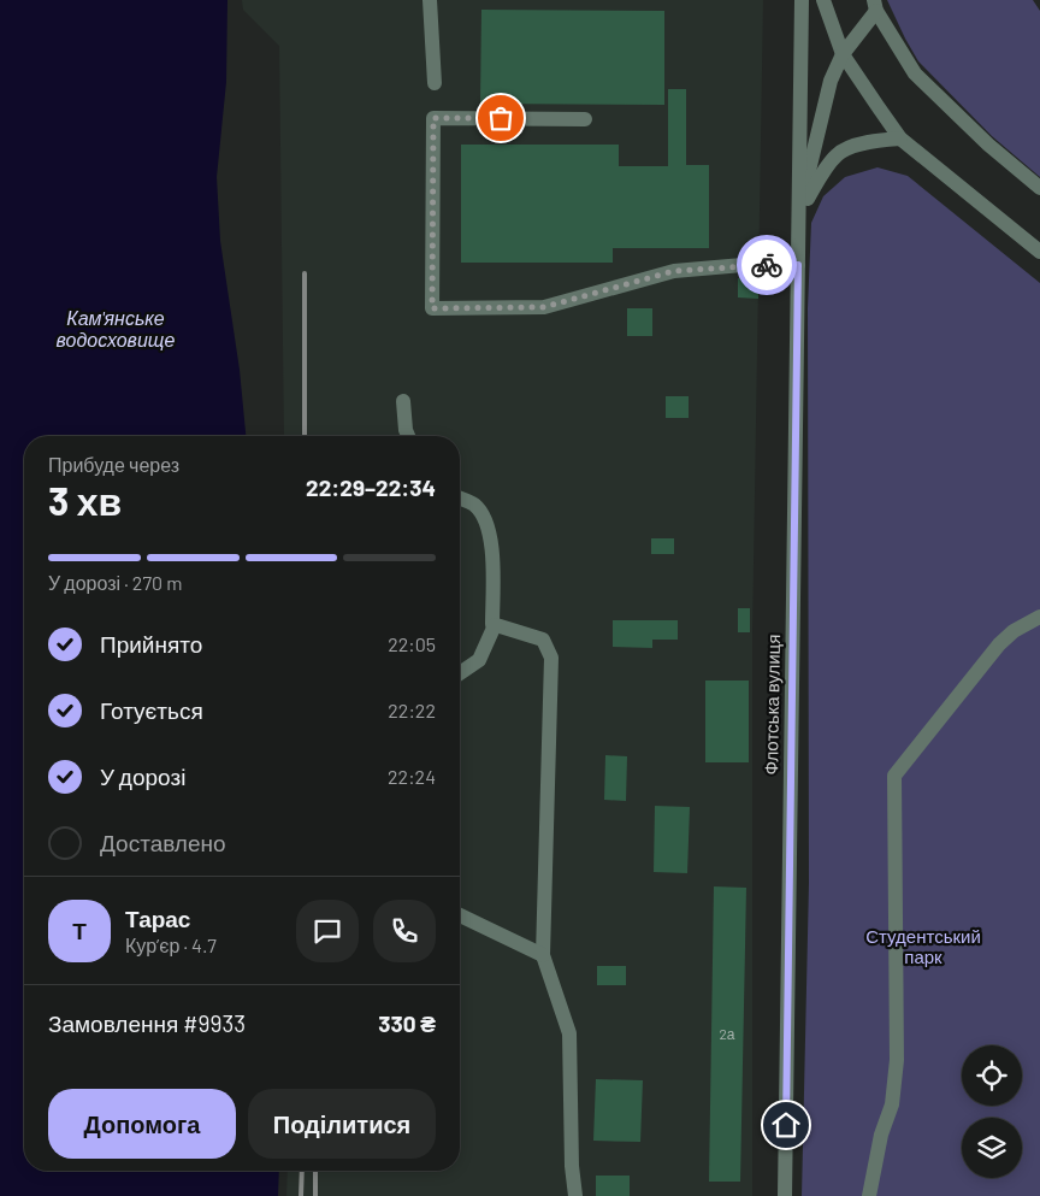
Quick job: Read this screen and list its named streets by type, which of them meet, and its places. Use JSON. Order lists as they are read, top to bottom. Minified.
{"streets":{"street":["Флотська вулиця"]},"water":["Кам'янське водосховище"],"parks":["Студентський парк"],"house_numbers":["2а"],"page":{"heading":["3 хв","Прибуде через","22:29–22:34"],"panel":["Тарас","Кур’єр · 4.7","Замовлення #9933","330 ₴"],"bar":"У дорозі · 270 m","list":[["Прийнято","22:05"],["Готується","22:22"],["У дорозі","22:24"],"Доставлено"],"round":"Т","buttons":["Допомога","Поділитися"]}}
